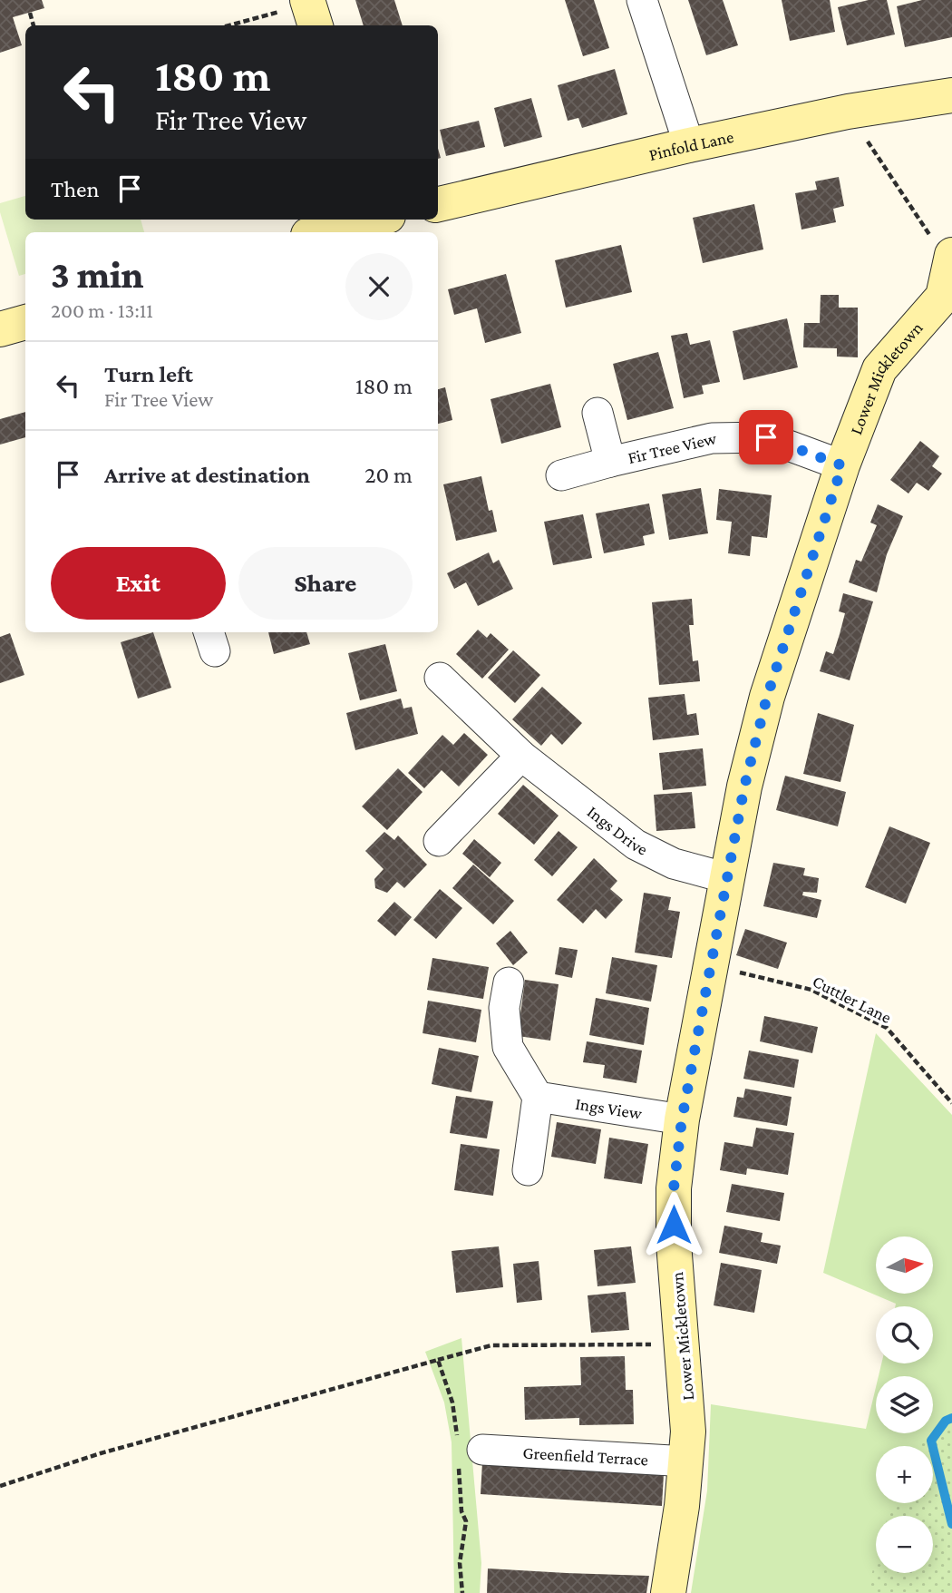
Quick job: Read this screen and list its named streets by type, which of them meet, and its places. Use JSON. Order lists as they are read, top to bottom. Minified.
{"streets":{"street":["Pinfold Lane","Lower Mickletown","Fir Tree View","Ings Drive","Ings View","Greenfield Terrace"],"path":["Cuttler Lane"]},"crossings":[["Lower Mickletown","Fir Tree View"],["Lower Mickletown","Ings Drive"],["Lower Mickletown","Cuttler Lane"],["Lower Mickletown","Ings View"],["Lower Mickletown","Greenfield Terrace"]],"north":"right","page":{"turn":["180 m","Fir Tree View"],"then":"Then","heading":["3 min","200 m · 13:11"],"list":[{"name":"Turn left","note":"Fir Tree View","value":"180 m"},{"name":"Arrive at destination","value":"20 m"}],"buttons":["Exit","Share"],"map_buttons":["+","−"]}}
